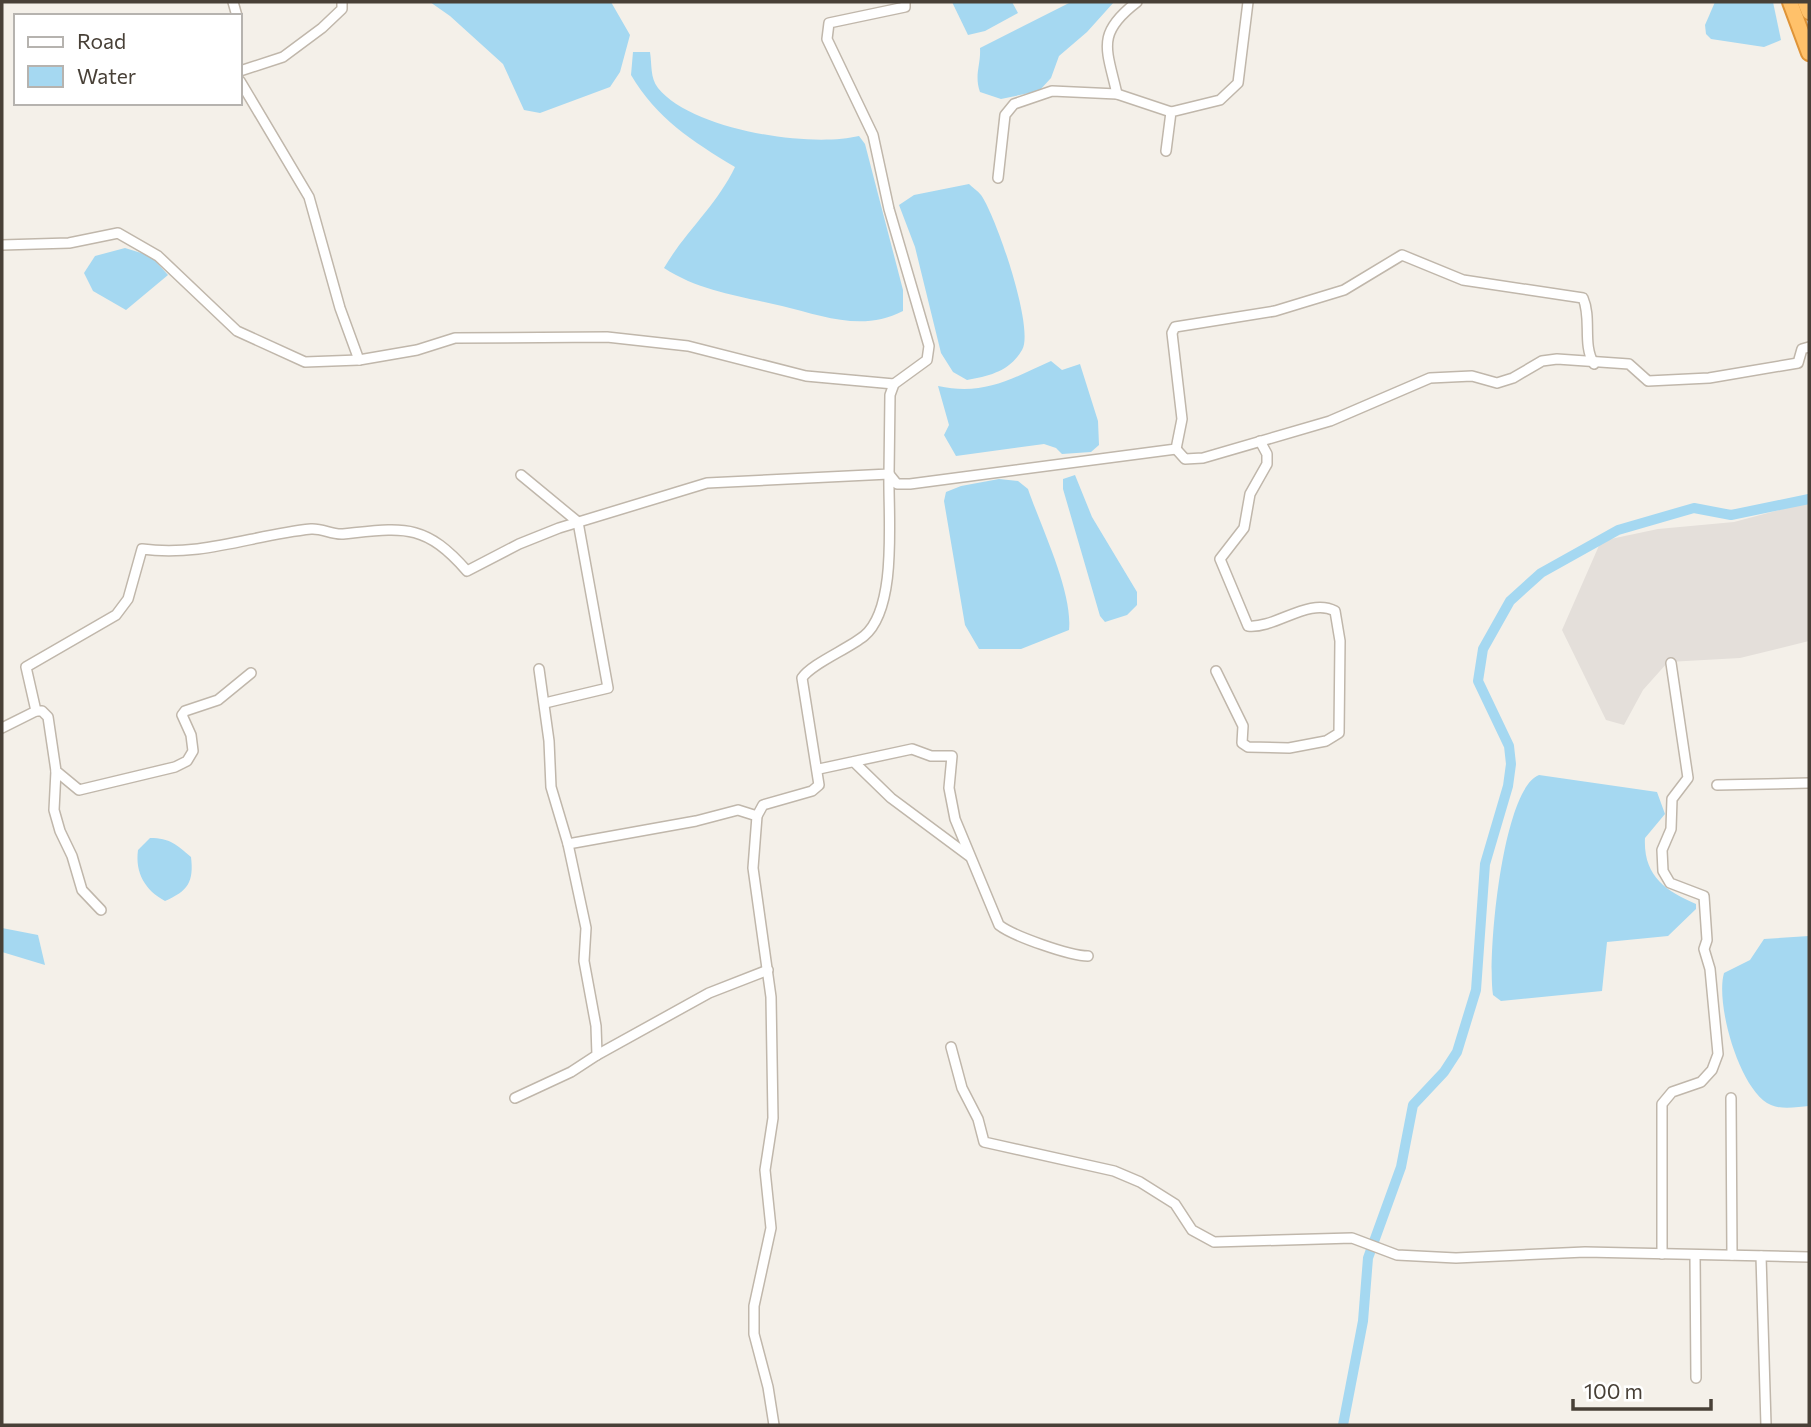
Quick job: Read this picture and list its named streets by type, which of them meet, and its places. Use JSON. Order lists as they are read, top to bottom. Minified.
{"legend":["Road","Water"],"scale_bar":"100 m"}
